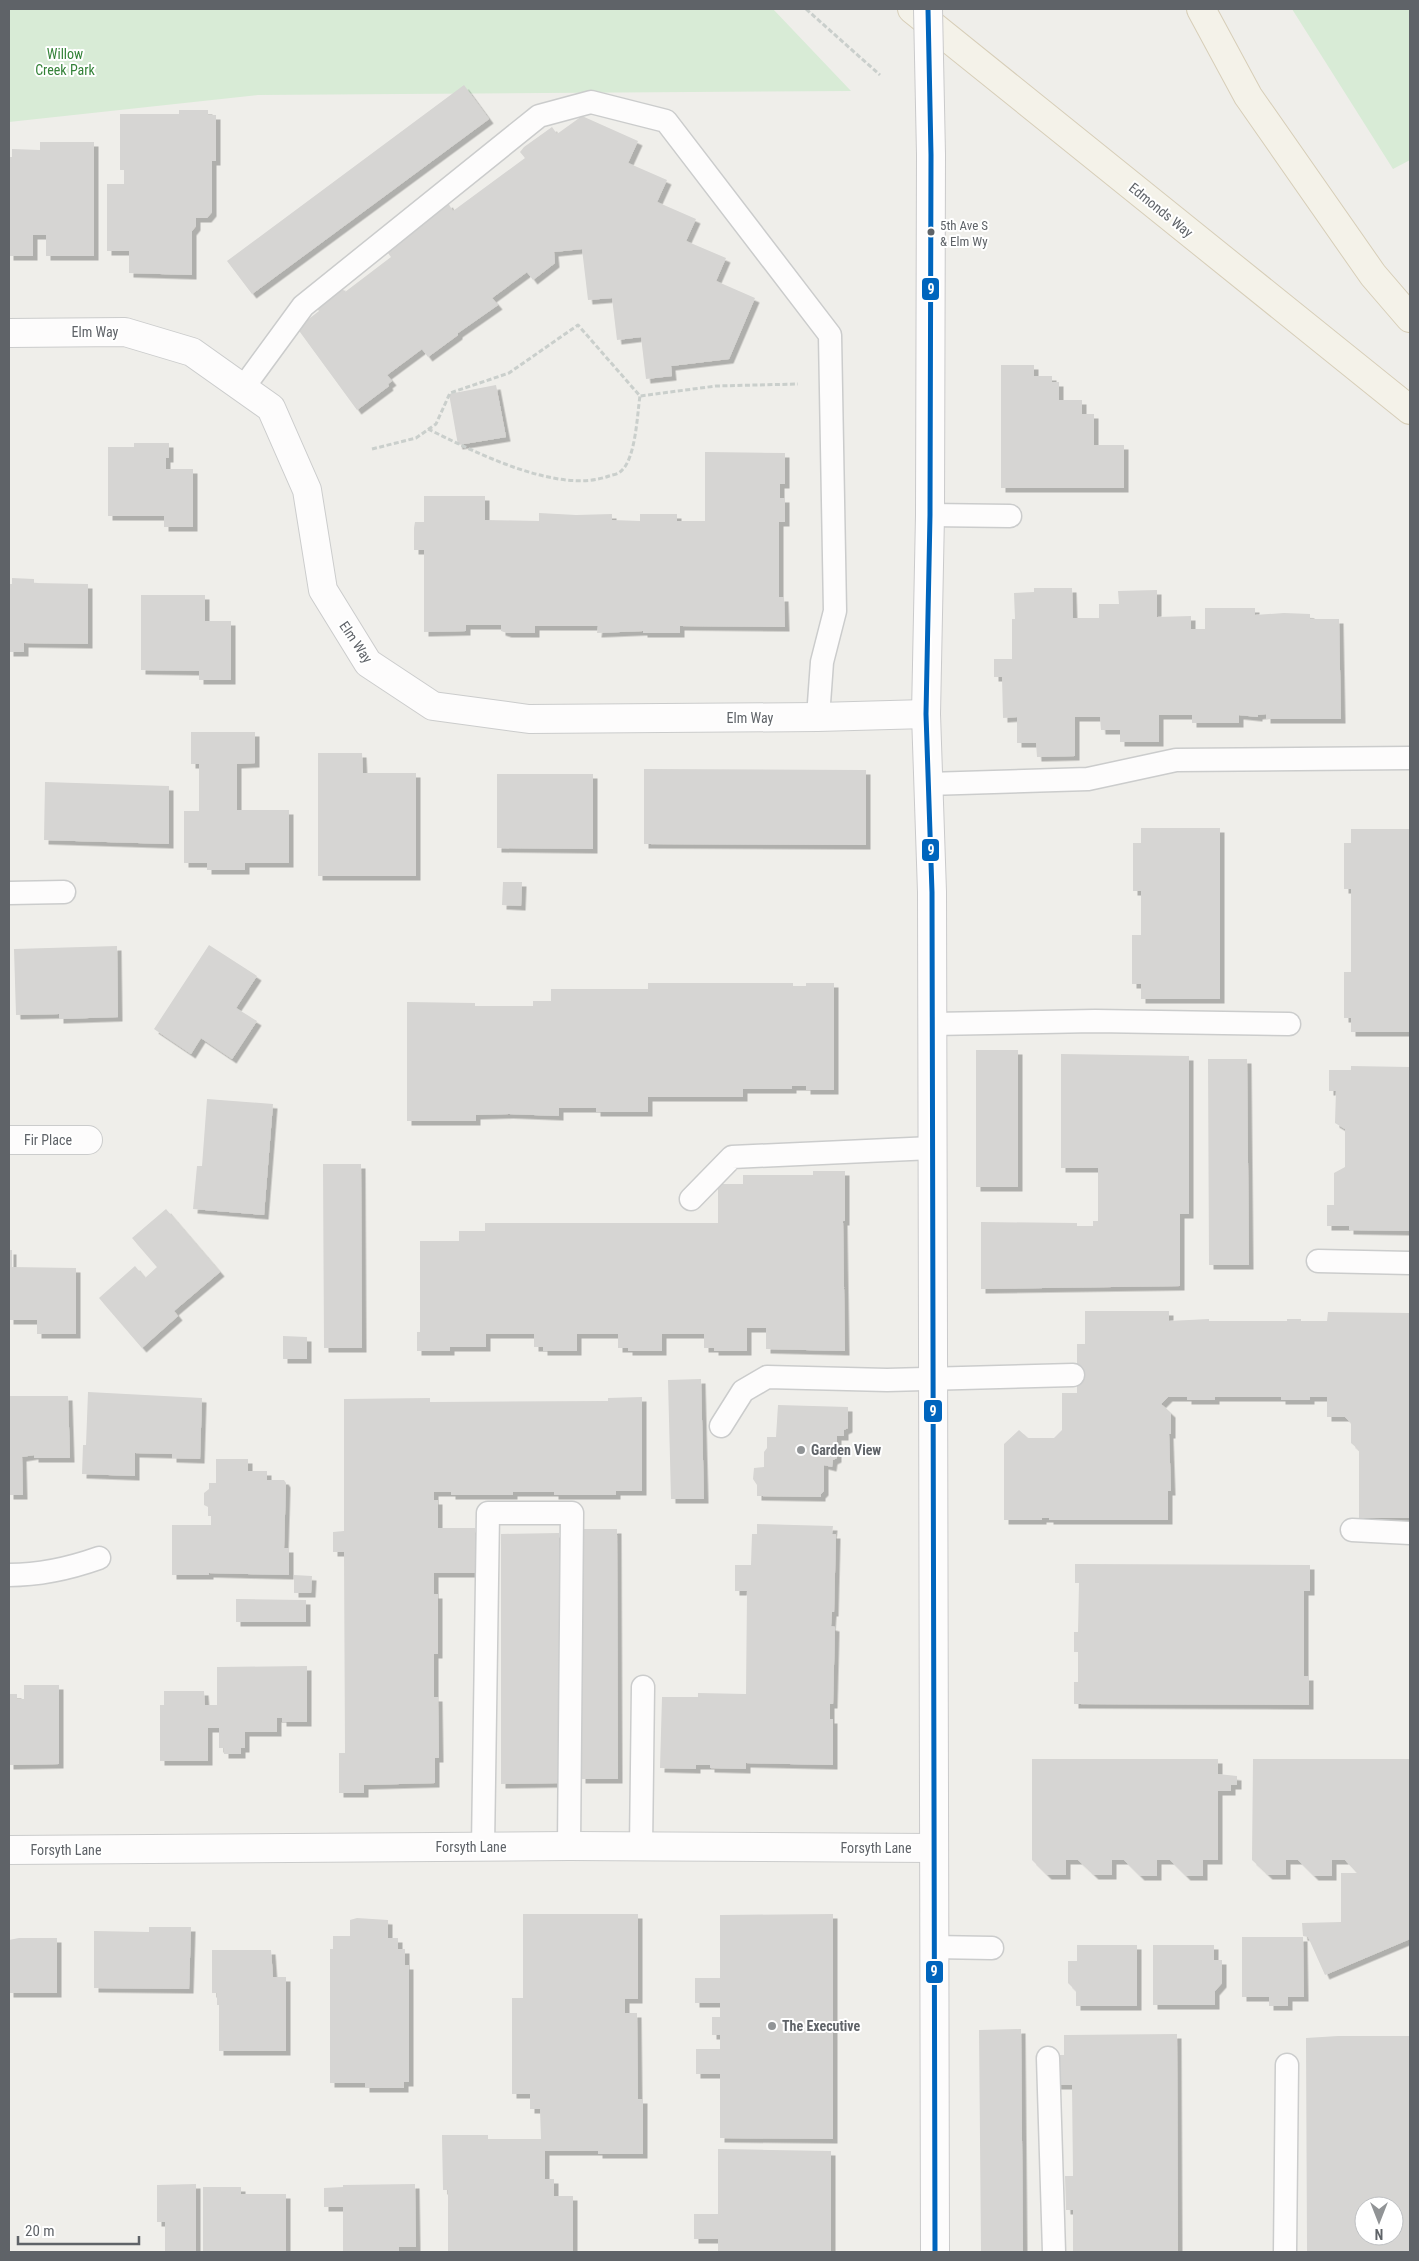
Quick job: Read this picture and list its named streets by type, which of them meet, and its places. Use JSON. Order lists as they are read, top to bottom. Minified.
{"streets":{"main road":["Edmonds Way","Elm Way","Fir Place","Forsyth Lane"]},"parks":["Willow Creek Park"],"places":["5th Ave S & Elm Wy","Garden View","The Executive"],"lines":["transit line 9"],"scale_bar":"20 m","north":"bottom"}
